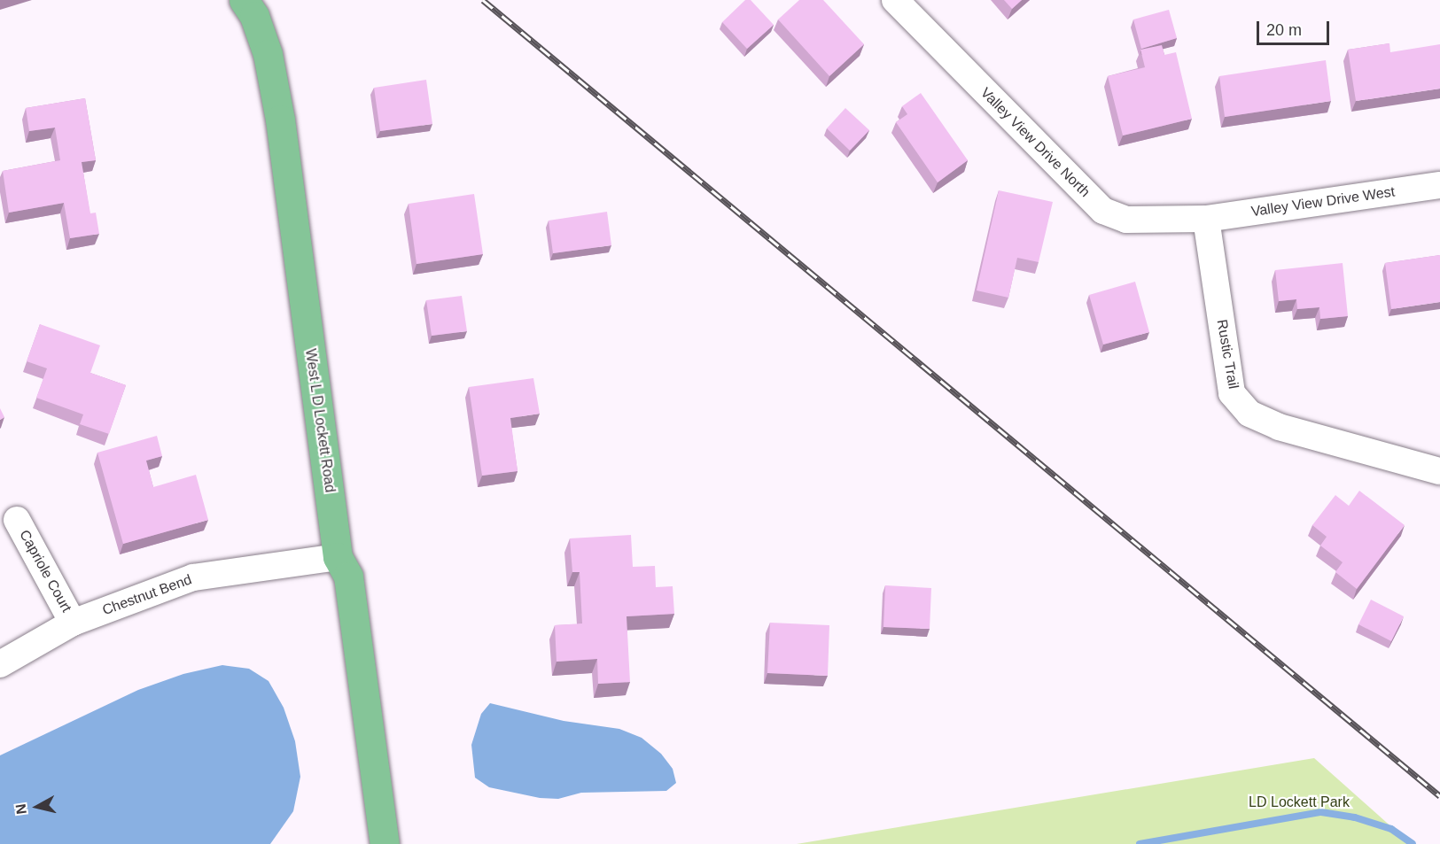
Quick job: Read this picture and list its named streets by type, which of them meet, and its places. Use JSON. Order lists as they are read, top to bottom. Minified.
{"streets":{"main road":["West L D Lockett Road"],"street":["Valley View Drive North","Valley View Drive West","Rustic Trail","Capriole Court","Chestnut Bend"]},"crossings":[["Valley View Drive North","Valley View Drive West"],["Valley View Drive North","Rustic Trail"],["Valley View Drive West","Rustic Trail"],["West L D Lockett Road","Chestnut Bend"],["Capriole Court","Chestnut Bend"]],"parks":["LD Lockett Park"],"scale_bar":"20 m","north":"left"}
